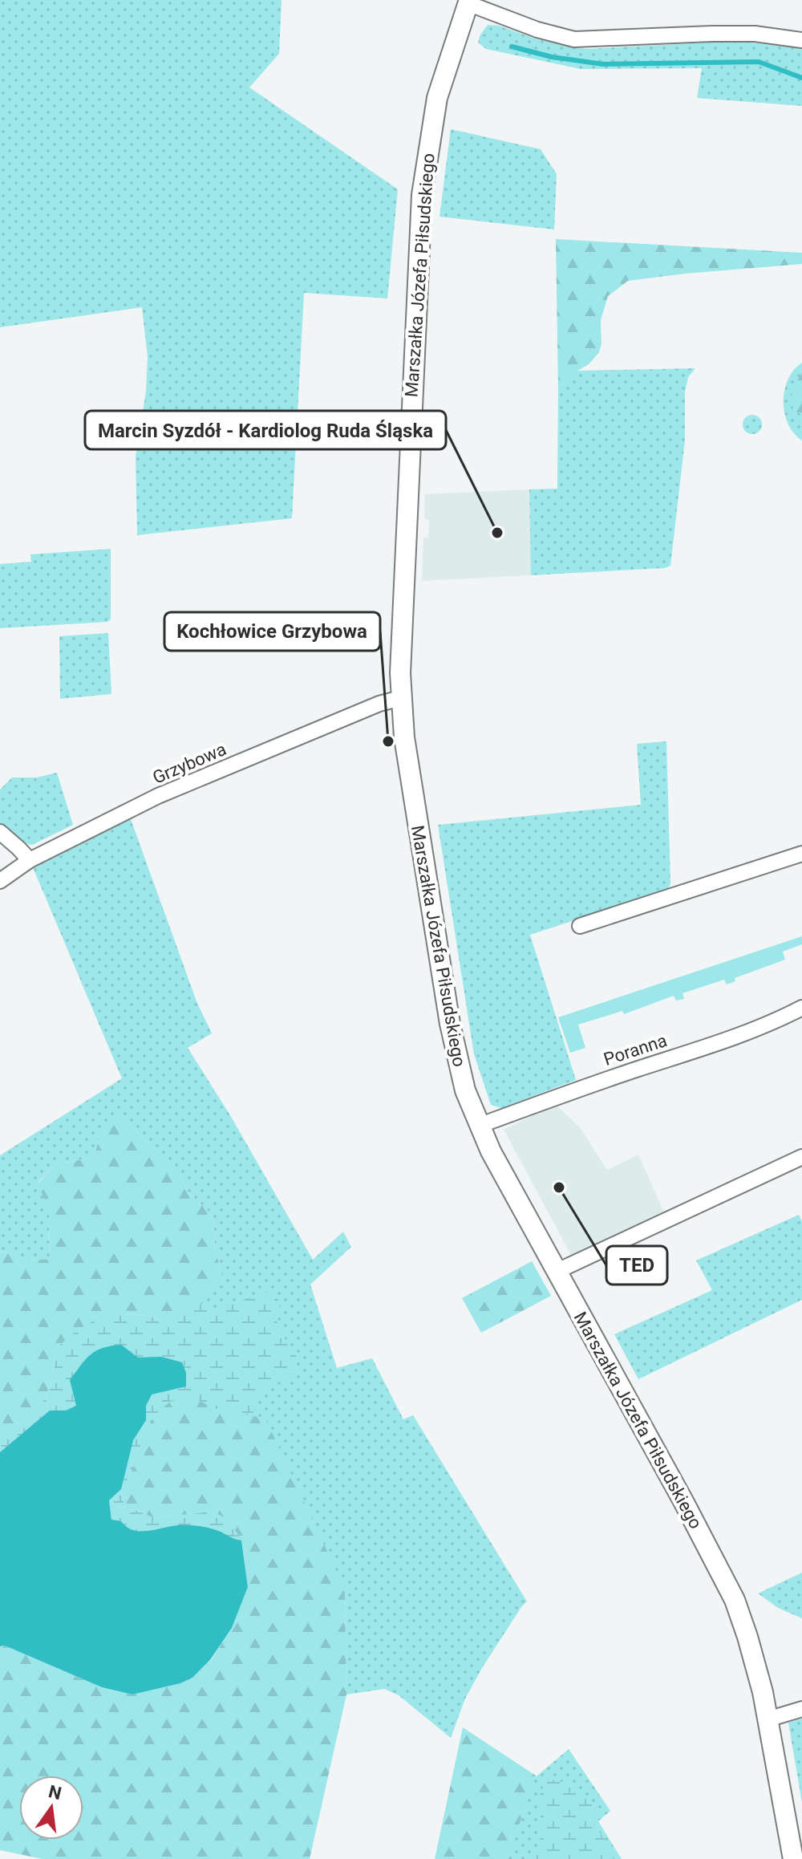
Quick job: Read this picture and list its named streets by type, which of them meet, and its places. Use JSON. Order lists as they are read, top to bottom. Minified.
{"streets":{"street":["Marszałka Józefa Piłsudskiego","Grzybowa","Poranna"]},"crossings":[["Marszałka Józefa Piłsudskiego","Grzybowa"],["Marszałka Józefa Piłsudskiego","Poranna"]],"places":["Marcin Syzdół - Kardiolog Ruda Śląska","Kochłowice Grzybowa","TED"],"north":"top"}
